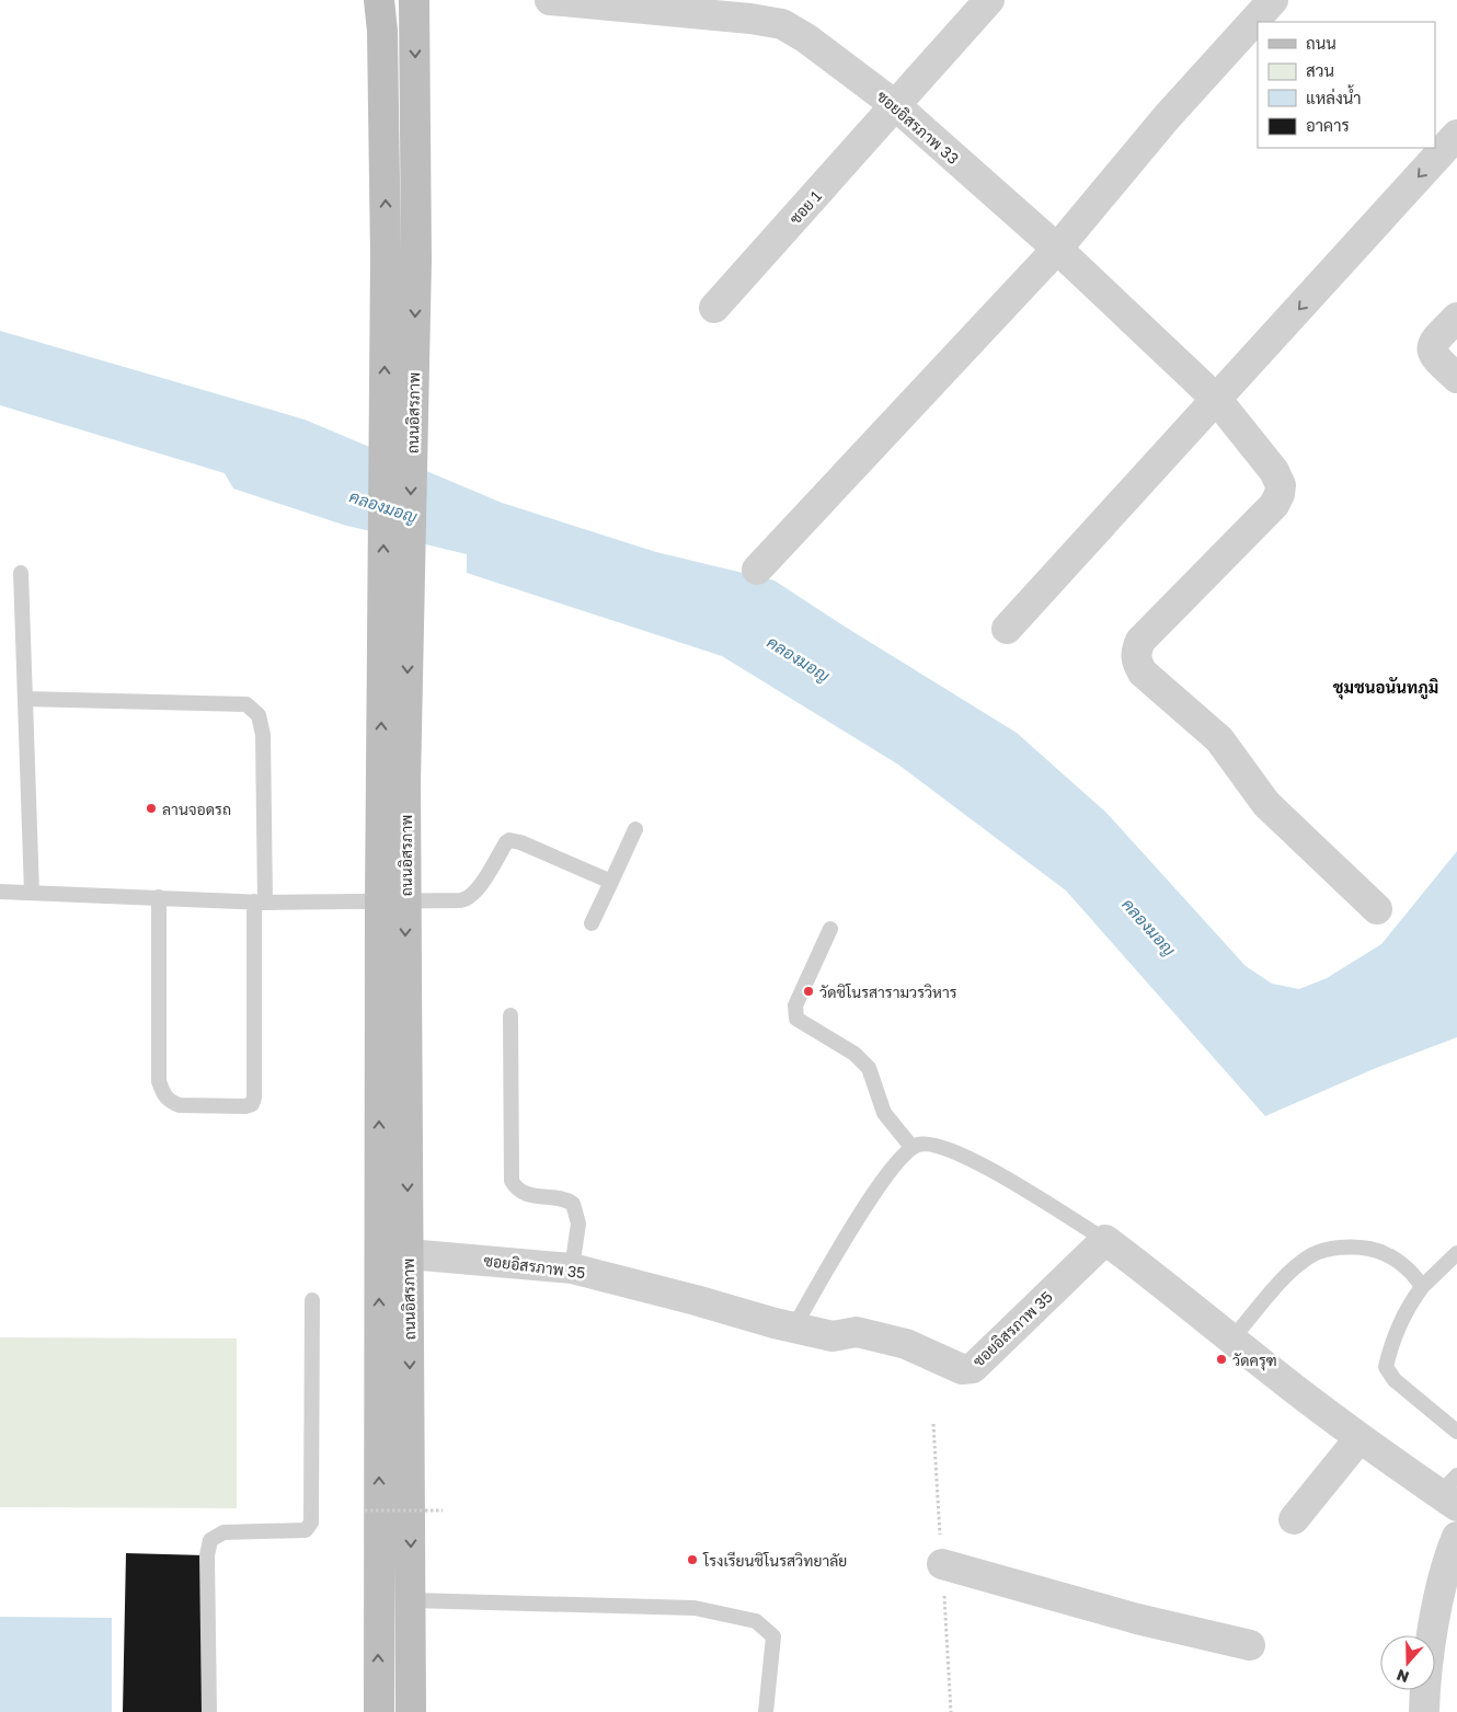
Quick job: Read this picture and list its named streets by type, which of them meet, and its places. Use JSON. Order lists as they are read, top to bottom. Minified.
{"streets":{"main road":["ถนนอิสรภาพ"],"street":["ซอยอิสรภาพ 33","ซอย 1","ซอยอิสรภาพ 35"]},"crossings":[["ซอยอิสรภาพ 33","ซอย 1"],["ถนนอิสรภาพ","ซอยอิสรภาพ 35"]],"districts":["ชุมชนอนันทภูมิ"],"water":["คลองมอญ"],"places":["ลานจอดรถ","วัดชิโนรสารามวรวิหาร","วัดครุฑ","โรงเรียนชิโนรสวิทยาลัย"],"legend":["ถนน","สวน","แหล่งน้ำ","อาคาร"],"north":"bottom"}
